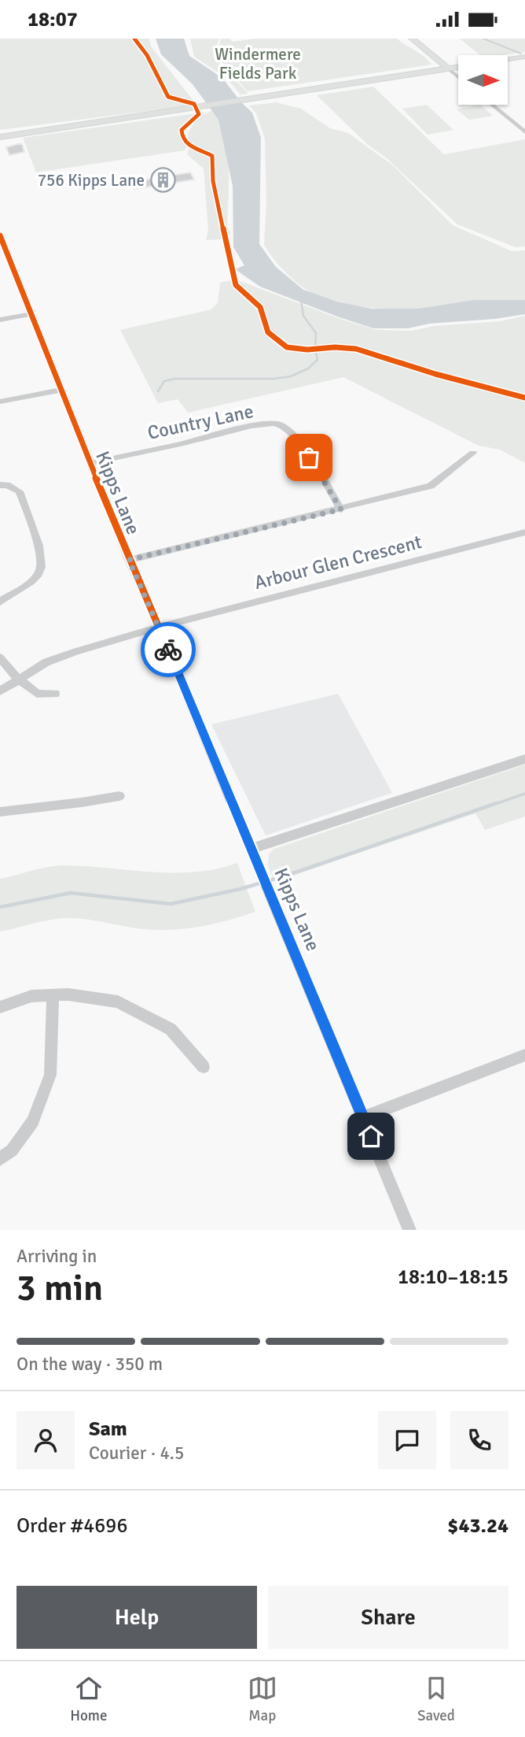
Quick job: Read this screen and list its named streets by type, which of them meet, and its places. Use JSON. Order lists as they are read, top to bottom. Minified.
{"streets":{"street":["Country Lane","Kipps Lane","Arbour Glen Crescent"]},"crossings":[["Country Lane","Kipps Lane"],["Kipps Lane","Arbour Glen Crescent"]],"parks":["Windermere Fields Park"],"places":{"building":["756 Kipps Lane"]},"north":"right","page":{"status":"18:07","heading":["3 min","Arriving in","18:10–18:15"],"panel":["Sam","Courier · 4.5","Order #4696","$43.24"],"bar":"On the way · 350 m","buttons":["Help","Share"],"tabs":["Home","Map","Saved"]}}
